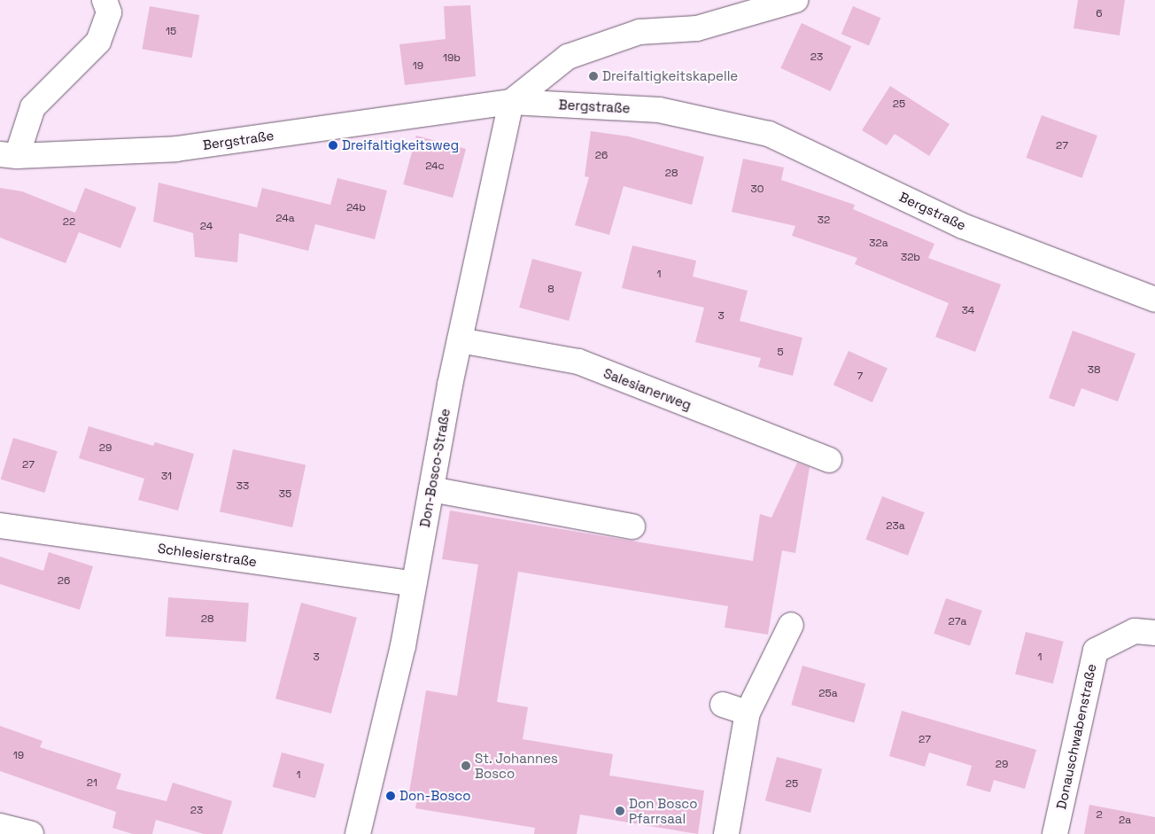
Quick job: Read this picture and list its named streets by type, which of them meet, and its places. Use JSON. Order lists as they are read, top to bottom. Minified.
{"streets":{"street":["Bergstraße","Salesianerweg","Don-Bosco-Straße","Schlesierstraße","Donauschwabenstraße"]},"crossings":[["Bergstraße","Don-Bosco-Straße"],["Salesianerweg","Don-Bosco-Straße"],["Don-Bosco-Straße","Schlesierstraße"]],"places":["Dreifaltigkeitskapelle","Dreifaltigkeitsweg","St. Johannes Bosco","Don-Bosco","Don Bosco Pfarrsaal"],"house_numbers":["6","15","23","19b","19","25","27","26","24c","28","30","24b","24a","32","22","24","32a","32b","1","8","34","3","5","38","7","29","27","31","33","35","23a","26","28","27a","3","1","25a","27","19","29","1","21","25","23","2","2a"]}
